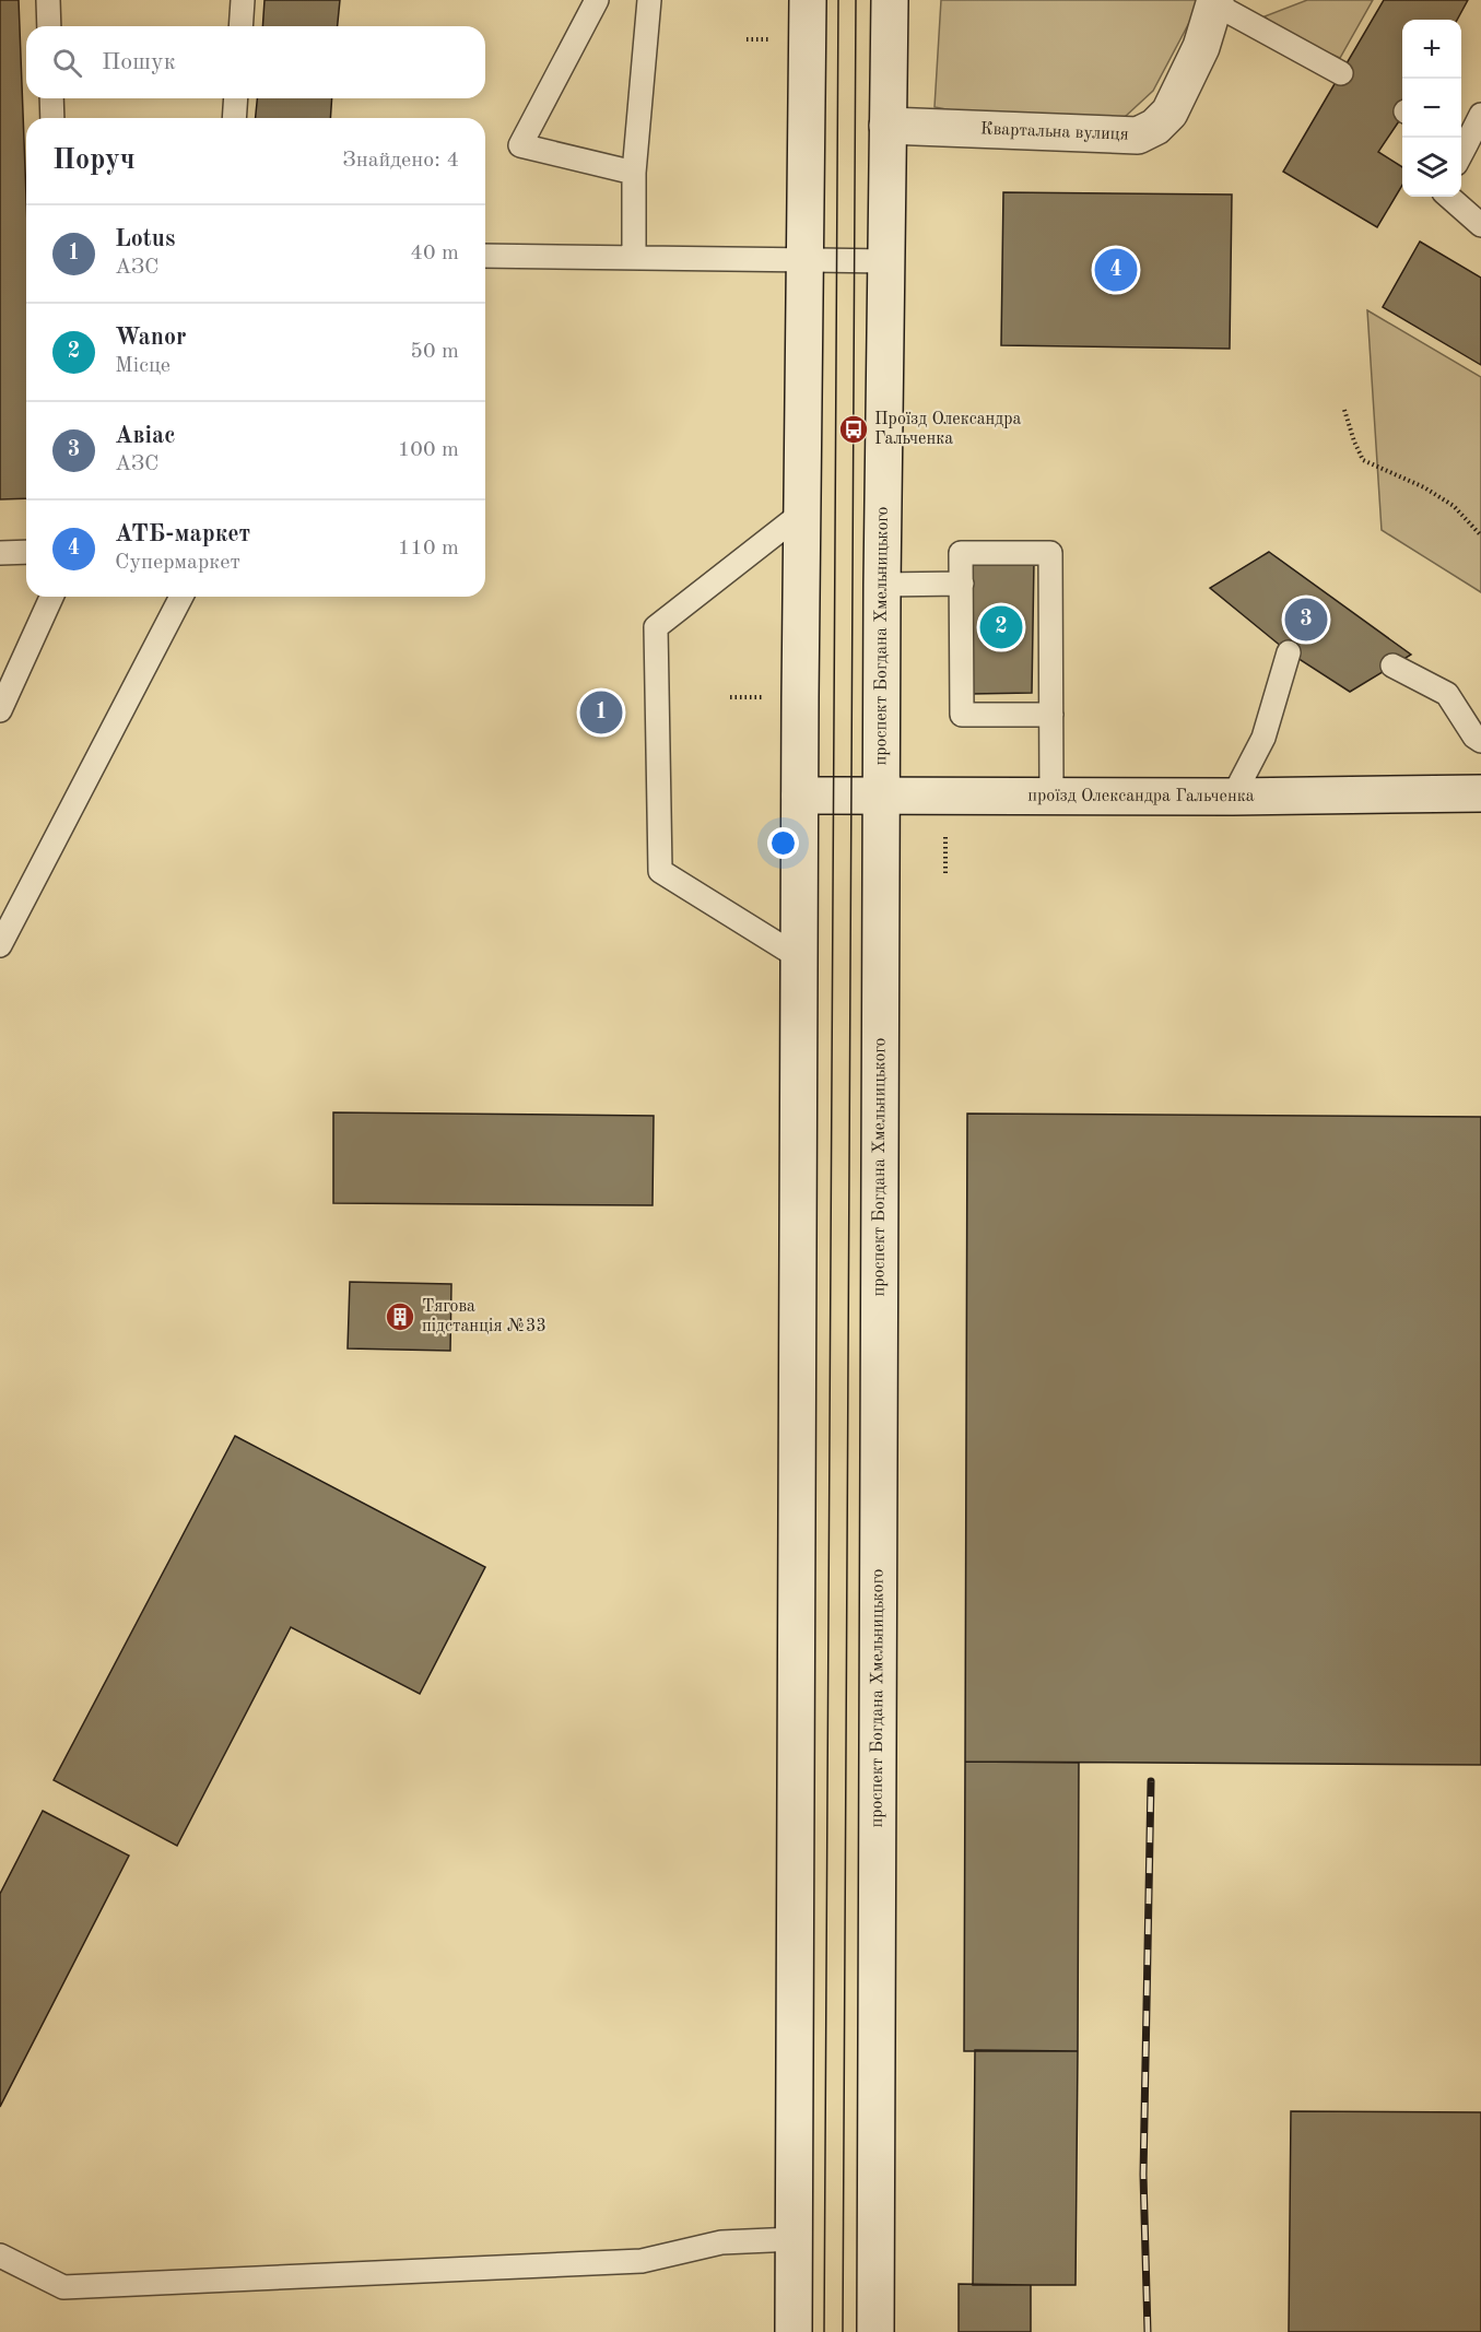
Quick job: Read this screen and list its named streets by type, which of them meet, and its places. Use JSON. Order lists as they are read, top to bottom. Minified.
{"streets":{"main road":["Квартальна вулиця","проспект Богдана Хмельницького","проїзд Олександра Гальченка"]},"crossings":[["Квартальна вулиця","проспект Богдана Хмельницького"],["проспект Богдана Хмельницького","проїзд Олександра Гальченка"]],"places":{"bus stop":["Проїзд Олександра Гальченка"],"building":["Тягова пiдстанцiя №33"]},"page":{"map_buttons":["+","−"],"search":"Пошук","heading":["Поруч","Знайдено: 4"],"list":[{"mark":"1","name":"Lotus","note":"АЗС","value":"40 m"},{"mark":"2","name":"Wanor","note":"Місце","value":"50 m"},{"mark":"3","name":"Авіас","note":"АЗС","value":"100 m"},{"mark":"4","name":"АТБ-маркет","note":"Супермаркет","value":"110 m"}],"pins":["4","3","2","1"]}}
